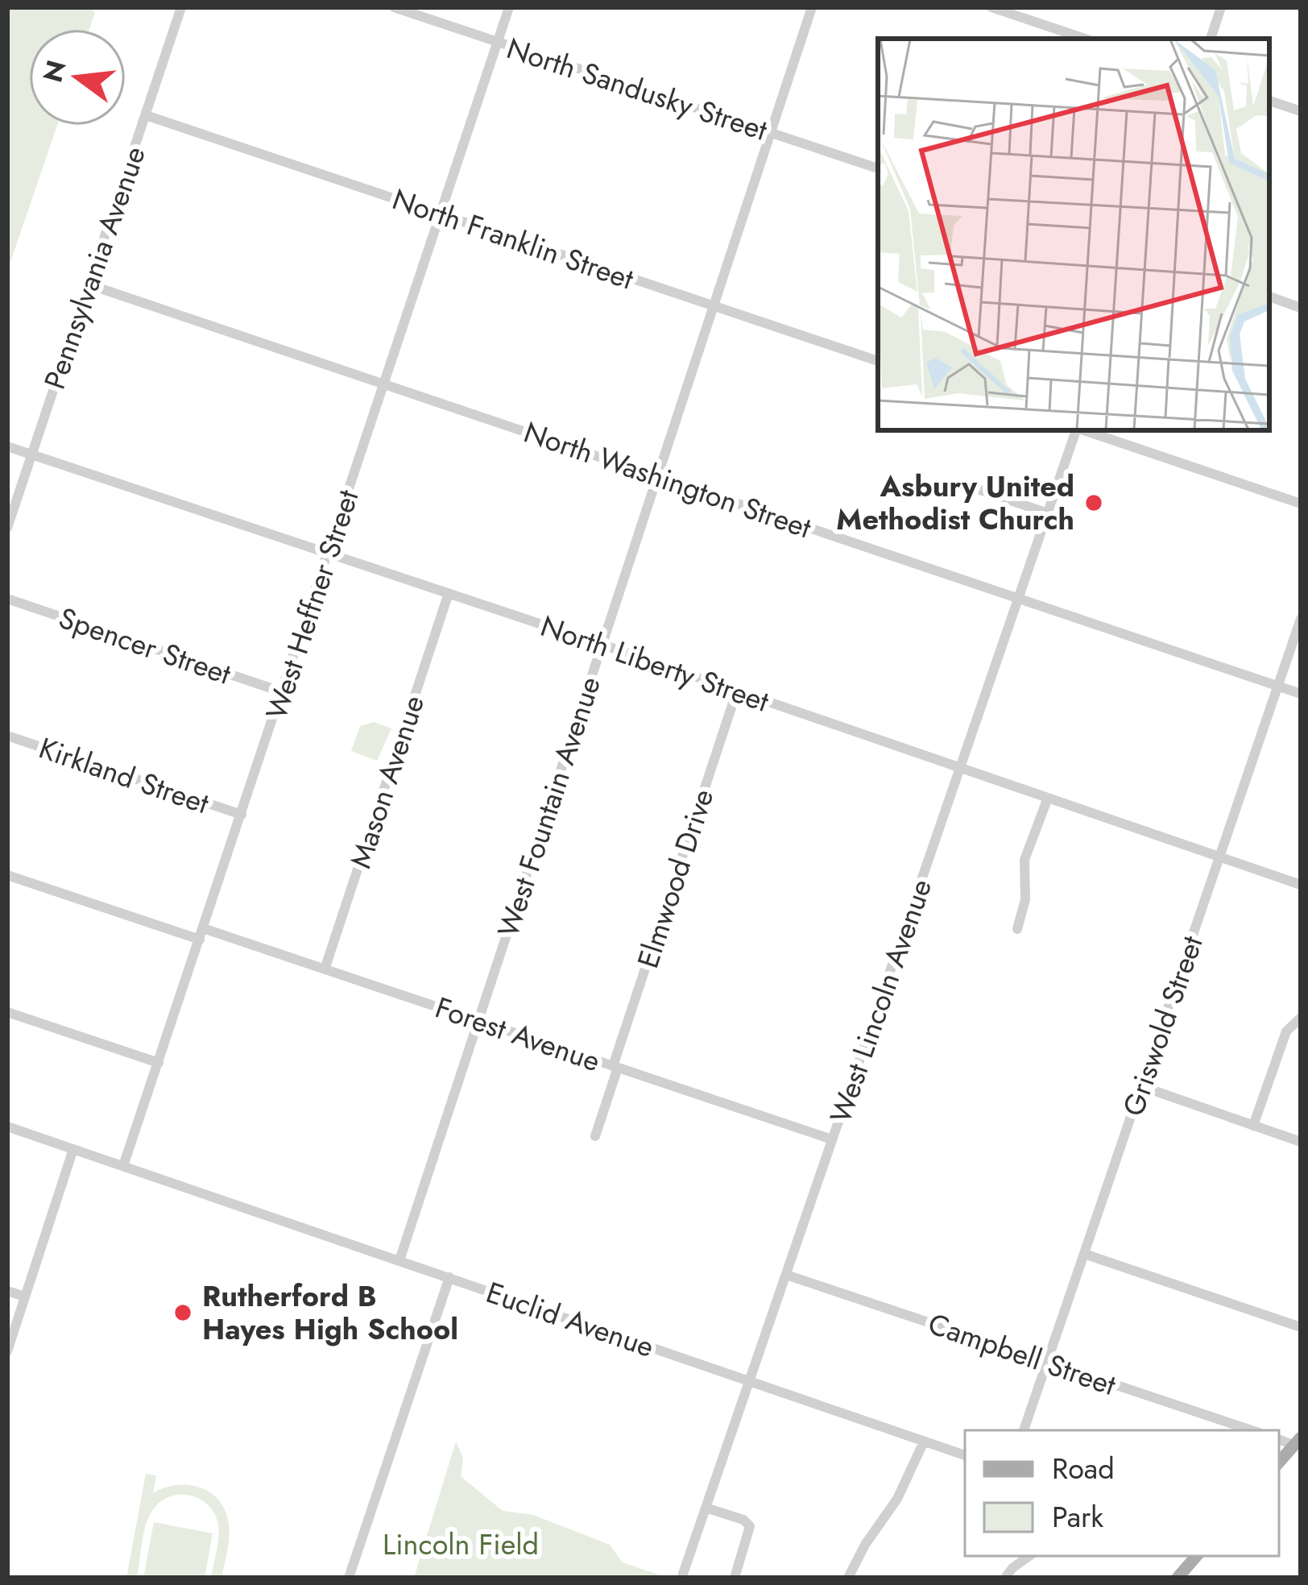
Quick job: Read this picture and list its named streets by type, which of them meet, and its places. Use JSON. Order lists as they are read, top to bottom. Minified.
{"streets":{"street":["North Sandusky Street","North Franklin Street","Pennsylvania Avenue","North Washington Street","West Heffner Street","Spencer Street","North Liberty Street","Kirkland Street","Mason Avenue","West Fountain Avenue","Elmwood Drive","West Lincoln Avenue","Griswold Street","Forest Avenue","Euclid Avenue","Campbell Street"]},"crossings":[["North Sandusky Street","West Heffner Street"],["North Sandusky Street","West Fountain Avenue"],["North Franklin Street","Pennsylvania Avenue"],["North Franklin Street","West Heffner Street"],["North Franklin Street","West Fountain Avenue"],["Pennsylvania Avenue","North Washington Street"],["Pennsylvania Avenue","North Liberty Street"],["North Washington Street","West Heffner Street"],["North Washington Street","West Fountain Avenue"],["North Washington Street","West Lincoln Avenue"],["North Washington Street","Griswold Street"],["West Heffner Street","Spencer Street"],["West Heffner Street","North Liberty Street"],["West Heffner Street","Kirkland Street"],["West Heffner Street","Forest Avenue"],["West Heffner Street","Euclid Avenue"],["North Liberty Street","Mason Avenue"],["North Liberty Street","West Fountain Avenue"],["North Liberty Street","Elmwood Drive"],["North Liberty Street","West Lincoln Avenue"],["North Liberty Street","Griswold Street"],["Mason Avenue","Forest Avenue"],["West Fountain Avenue","Forest Avenue"],["West Fountain Avenue","Euclid Avenue"],["Elmwood Drive","Forest Avenue"],["West Lincoln Avenue","Forest Avenue"],["West Lincoln Avenue","Euclid Avenue"],["West Lincoln Avenue","Campbell Street"],["Griswold Street","Campbell Street"]],"parks":["Lincoln Field"],"places":["Asbury United Methodist Church","Rutherford B Hayes High School"],"legend":["Road","Park"],"north":"left"}
